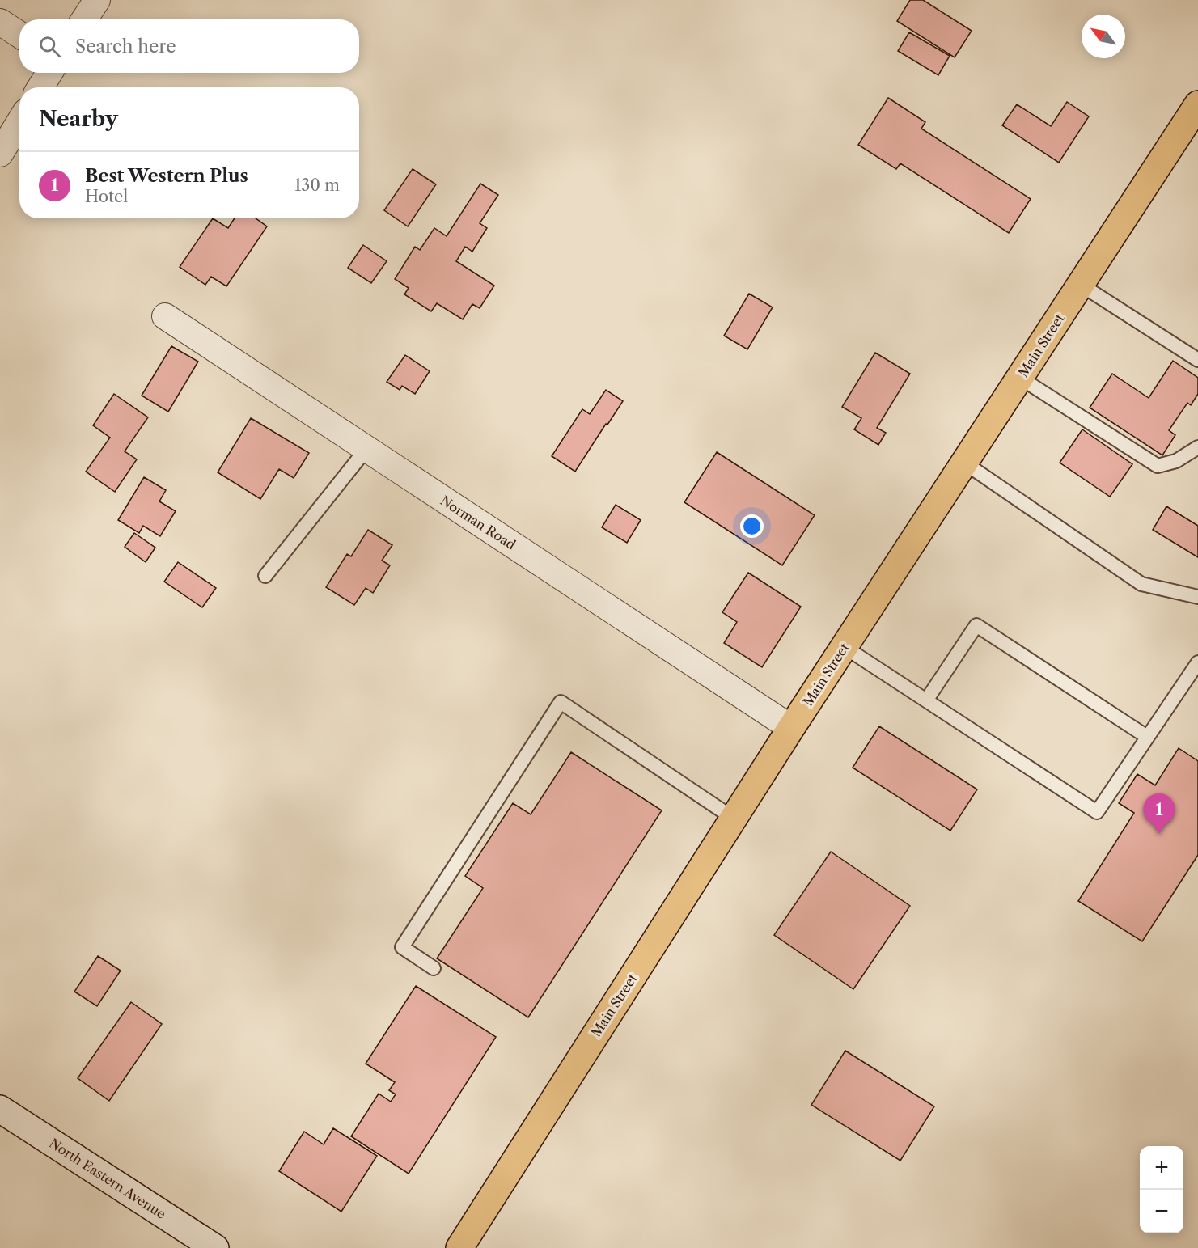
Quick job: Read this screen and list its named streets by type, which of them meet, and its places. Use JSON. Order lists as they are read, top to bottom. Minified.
{"streets":{"main road":["Main Street"],"street":["Norman Road","North Eastern Avenue"]},"crossings":[["Main Street","Norman Road"]],"north":"top left","page":{"search":"Search here","heading":"Nearby","list":[{"mark":"1","name":"Best Western Plus","note":"Hotel","value":"130 m"}],"pins":"1","map_buttons":["+","−"]}}
